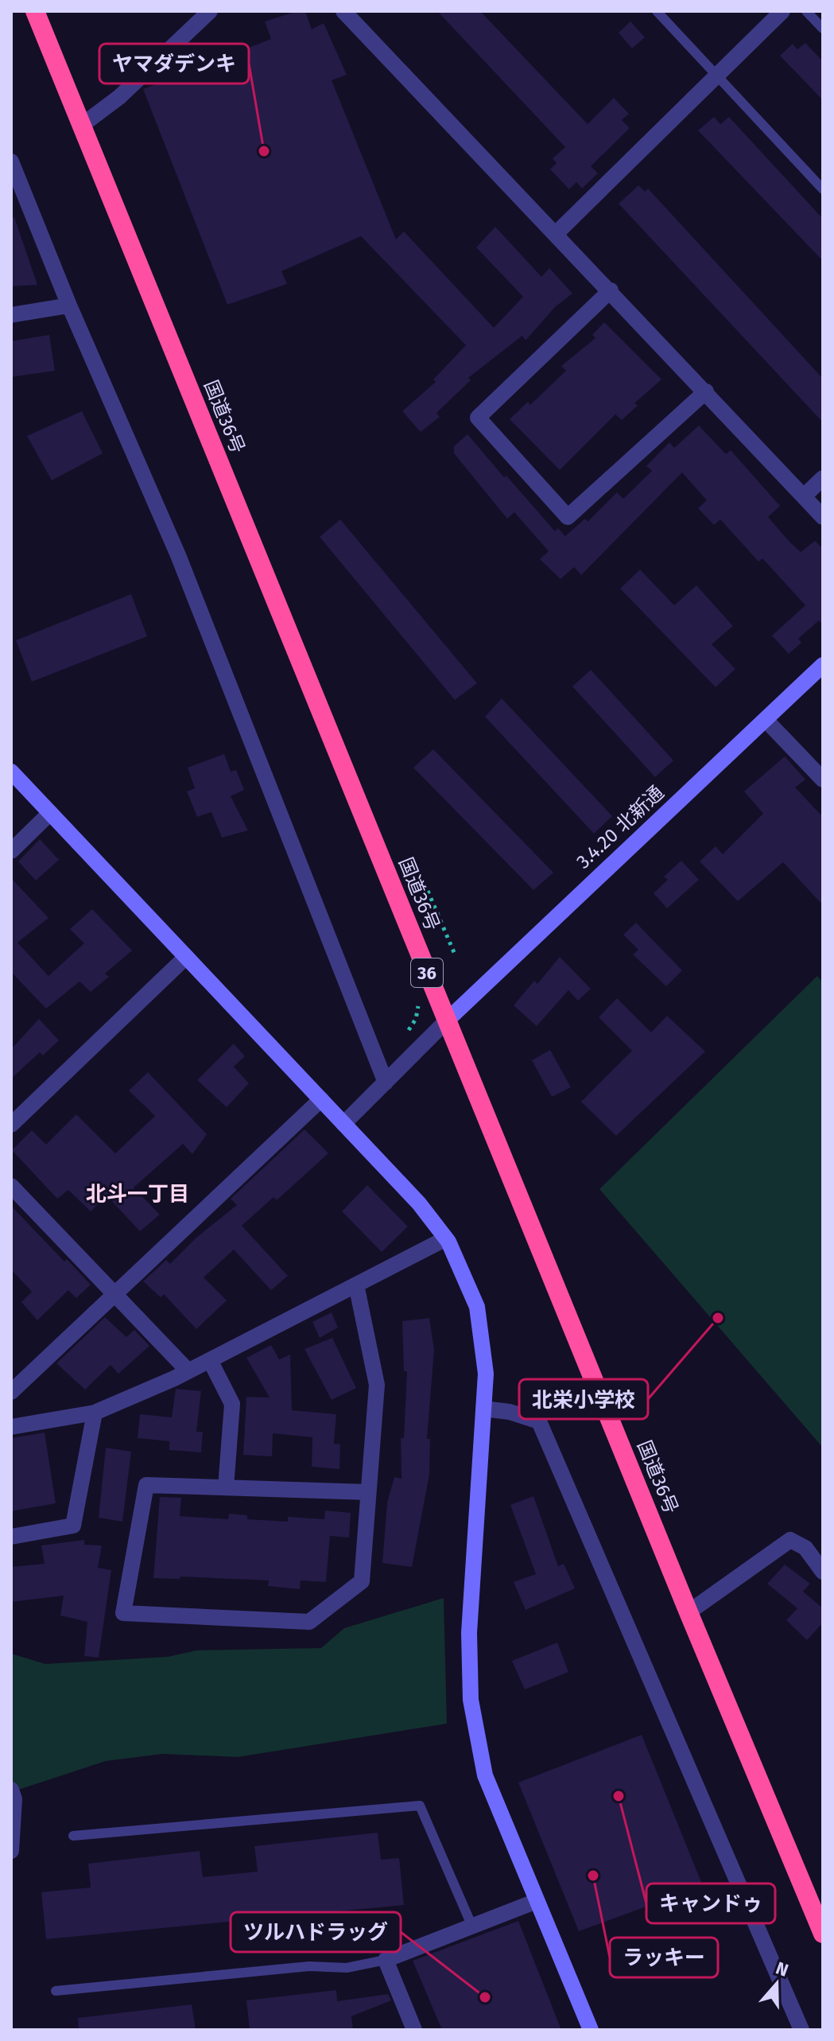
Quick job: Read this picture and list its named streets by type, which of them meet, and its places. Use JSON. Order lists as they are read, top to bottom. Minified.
{"streets":{"highway":["国道36号","36"],"street":["3.4.20 北新通"]},"crossings":[["国道36号","3.4.20 北新通"]],"districts":["北斗一丁目"],"places":["ヤマダデンキ","北栄小学校","キャンドゥ","ラッキー","ツルハドラッグ"],"north":"top"}
